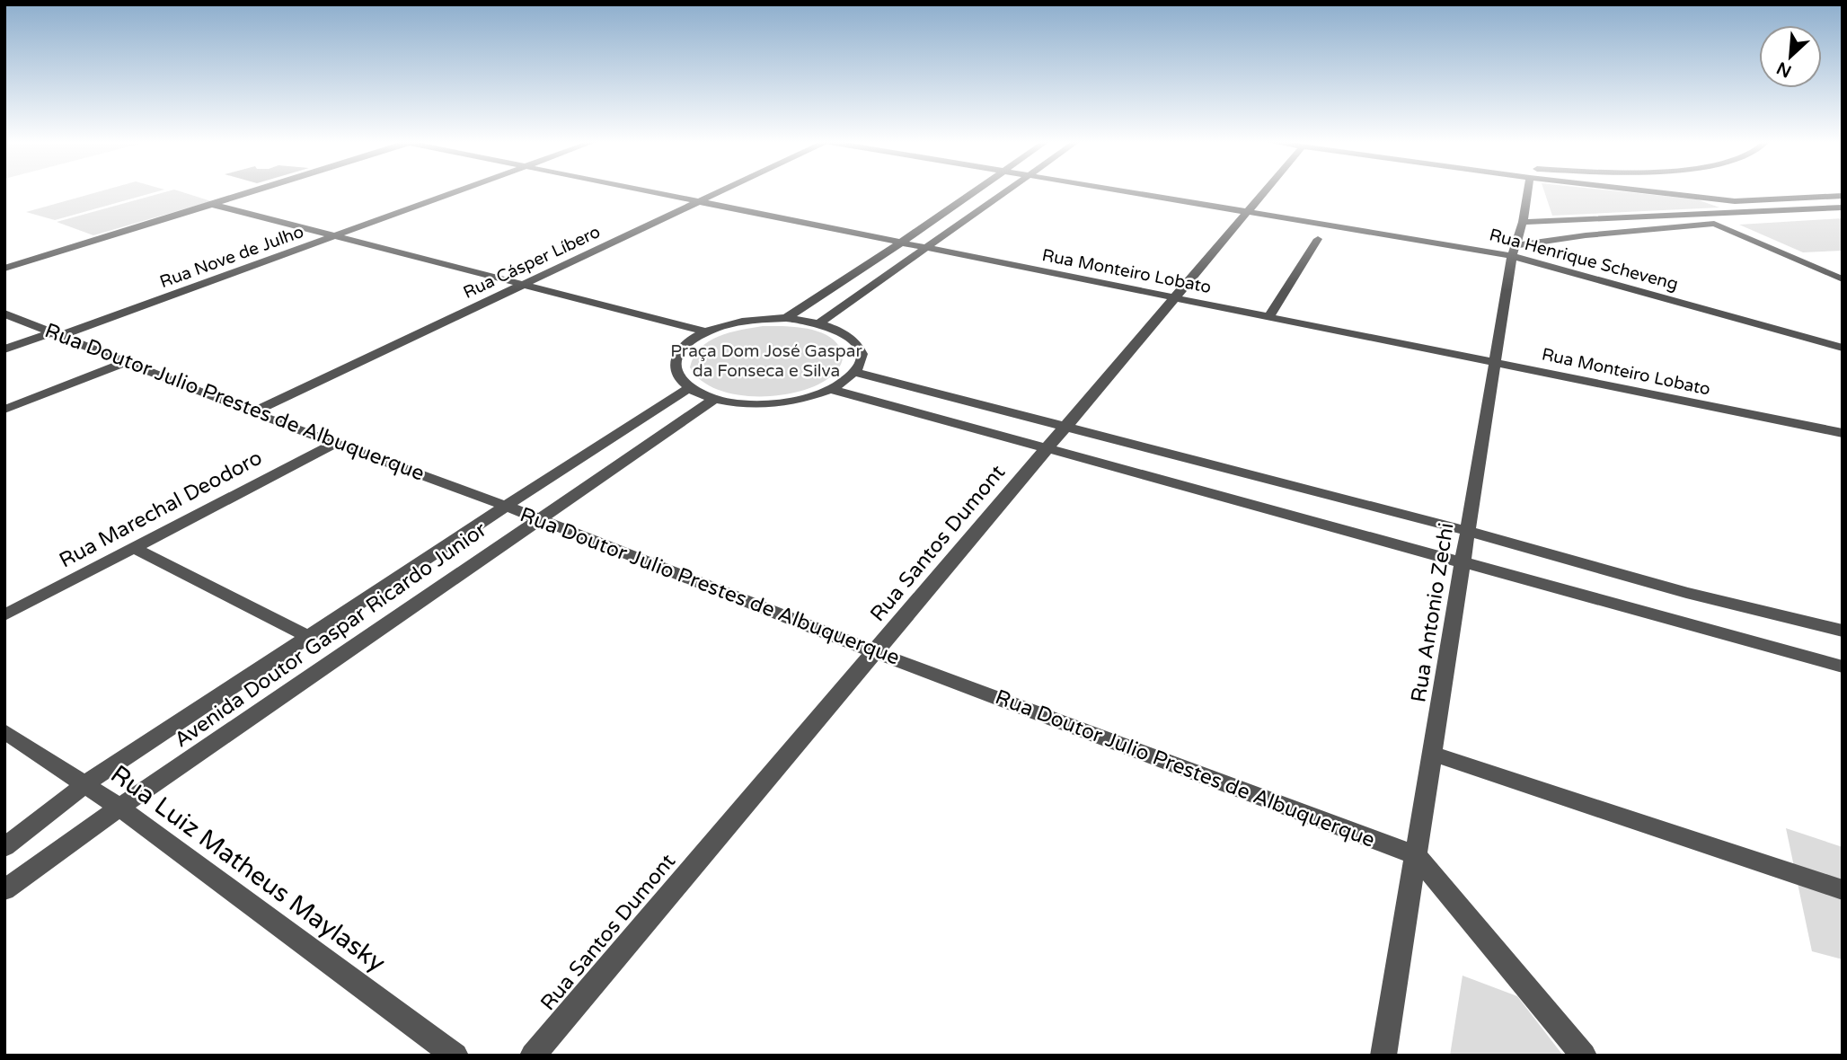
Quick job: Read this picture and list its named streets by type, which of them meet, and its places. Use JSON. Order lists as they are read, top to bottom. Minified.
{"streets":{"street":["Rua Nove de Julho","Rua Henrique Scheveng","Rua Cásper Líbero","Rua Monteiro Lobato","Rua Doutor Julio Prestes de Albuquerque","Rua Marechal Deodoro","Rua Santos Dumont","Rua Antonio Zechi","Avenida Doutor Gaspar Ricardo Junior","Rua Luiz Matheus Maylasky"]},"crossings":[["Rua Nove de Julho","Rua Doutor Julio Prestes de Albuquerque"],["Rua Henrique Scheveng","Rua Santos Dumont"],["Rua Henrique Scheveng","Rua Antonio Zechi"],["Rua Cásper Líbero","Rua Monteiro Lobato"],["Rua Cásper Líbero","Rua Doutor Julio Prestes de Albuquerque"],["Rua Monteiro Lobato","Rua Santos Dumont"],["Rua Monteiro Lobato","Rua Antonio Zechi"],["Rua Doutor Julio Prestes de Albuquerque","Rua Marechal Deodoro"],["Rua Doutor Julio Prestes de Albuquerque","Rua Santos Dumont"],["Rua Doutor Julio Prestes de Albuquerque","Rua Antonio Zechi"],["Rua Doutor Julio Prestes de Albuquerque","Avenida Doutor Gaspar Ricardo Junior"],["Avenida Doutor Gaspar Ricardo Junior","Rua Luiz Matheus Maylasky"]],"parks":["Praça Dom José Gaspar da Fonseca e Silva"],"north":"bottom left"}
